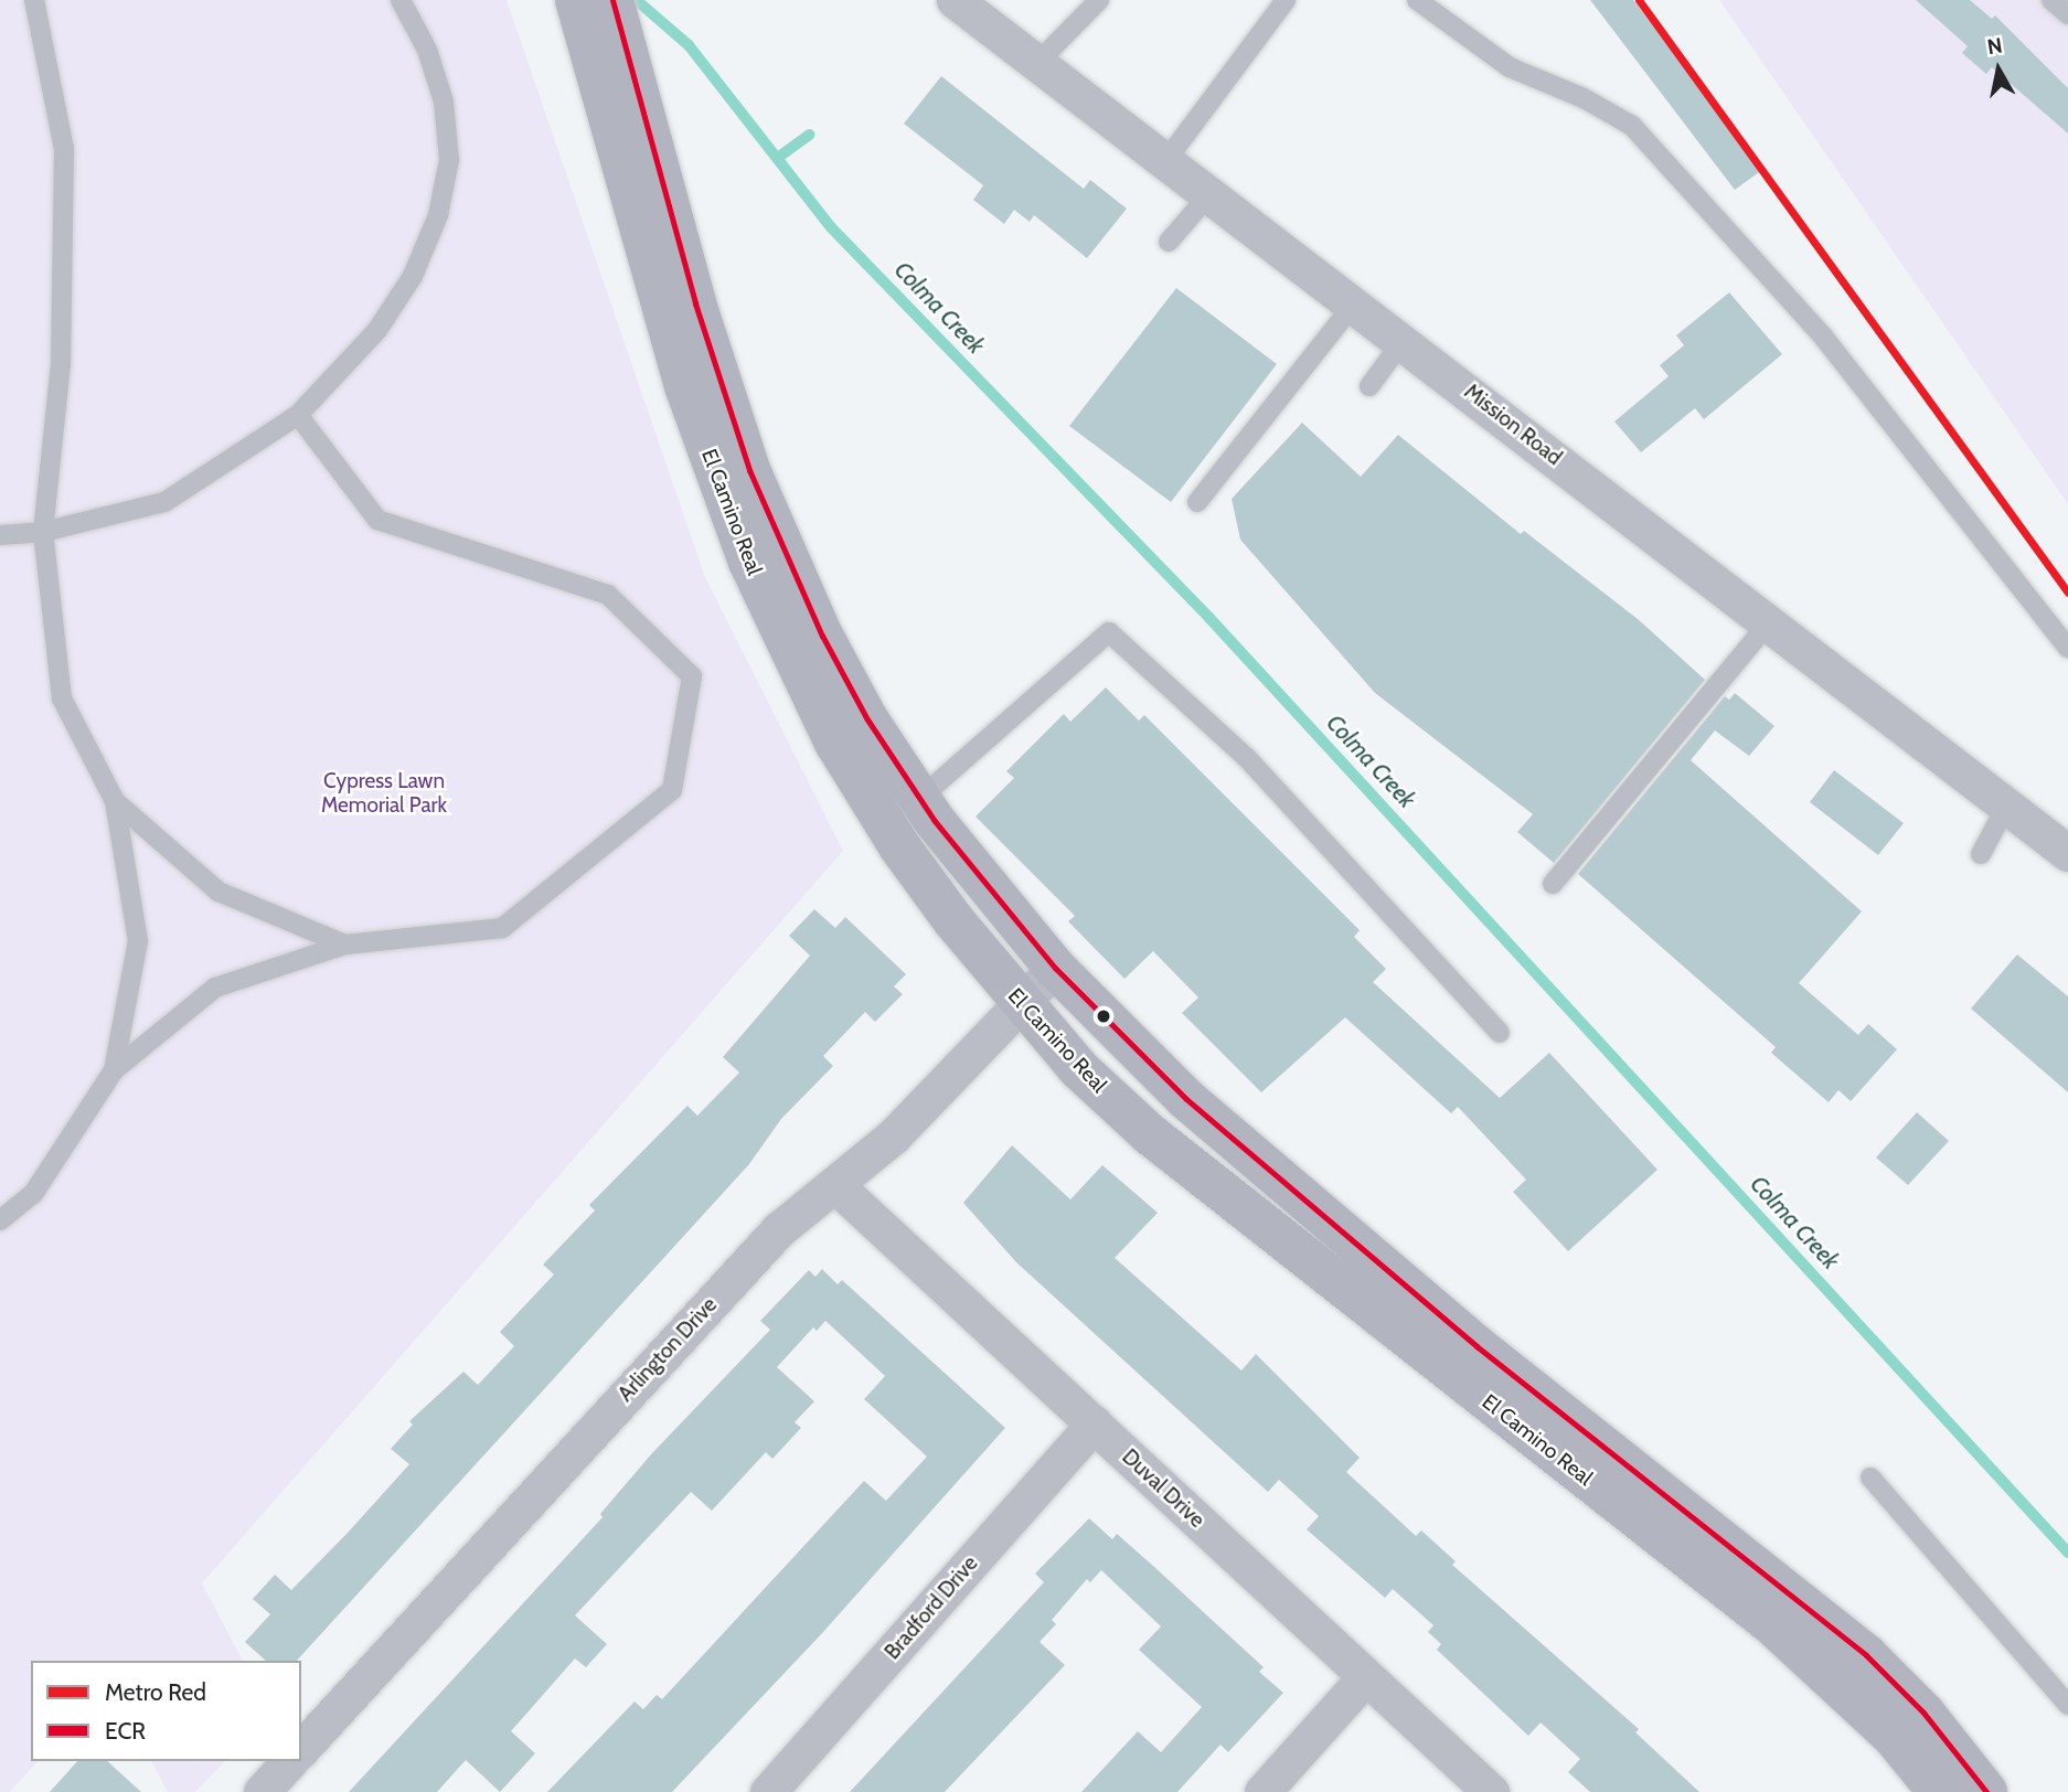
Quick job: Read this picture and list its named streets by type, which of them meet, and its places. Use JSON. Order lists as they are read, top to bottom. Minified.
{"streets":{"main road":["El Camino Real"],"street":["Mission Road","Arlington Drive","Duval Drive","Bradford Drive"]},"crossings":[["El Camino Real","Arlington Drive"],["Arlington Drive","Duval Drive"],["Duval Drive","Bradford Drive"]],"water":["Colma Creek"],"parks":["Cypress Lawn Memorial Park"],"lines":["metro line Red","transit line ECR"],"legend":["Metro Red","ECR"],"north":"top"}
